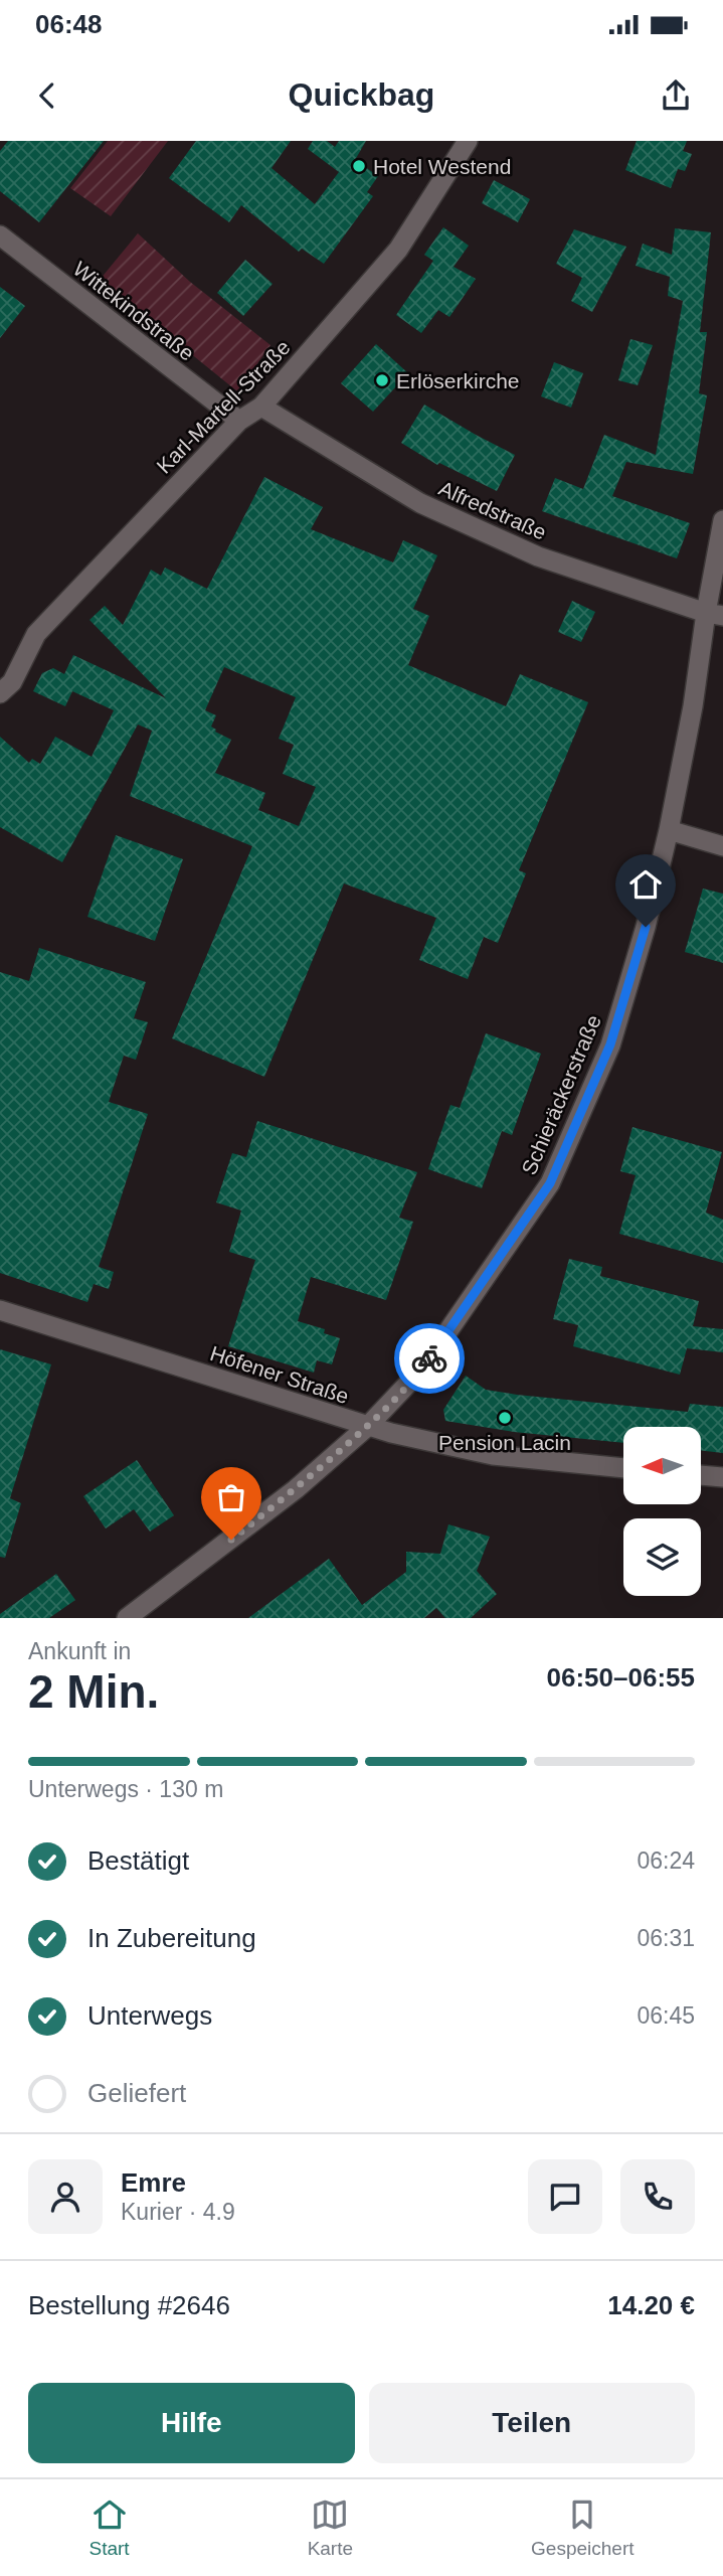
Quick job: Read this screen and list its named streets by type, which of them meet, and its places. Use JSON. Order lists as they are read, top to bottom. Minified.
{"streets":{"street":["Wittekindstraße","Karl-Martell-Straße","Alfredstraße","Schieräckerstraße","Höfener Straße"]},"crossings":[["Wittekindstraße","Karl-Martell-Straße"],["Karl-Martell-Straße","Alfredstraße"],["Alfredstraße","Schieräckerstraße"],["Schieräckerstraße","Höfener Straße"]],"places":["Hotel Westend","Erlöserkirche","Pension Lacin"],"north":"left","page":{"status":"06:48","header":"Quickbag","heading":["2 Min.","Ankunft in","06:50–06:55"],"panel":["Emre","Kurier · 4.9","Bestellung #2646","14.20 €"],"bar":"Unterwegs · 130 m","list":[["Bestätigt","06:24"],["In Zubereitung","06:31"],["Unterwegs","06:45"],"Geliefert"],"buttons":["Hilfe","Teilen"],"tabs":["Start","Karte","Gespeichert"]}}
